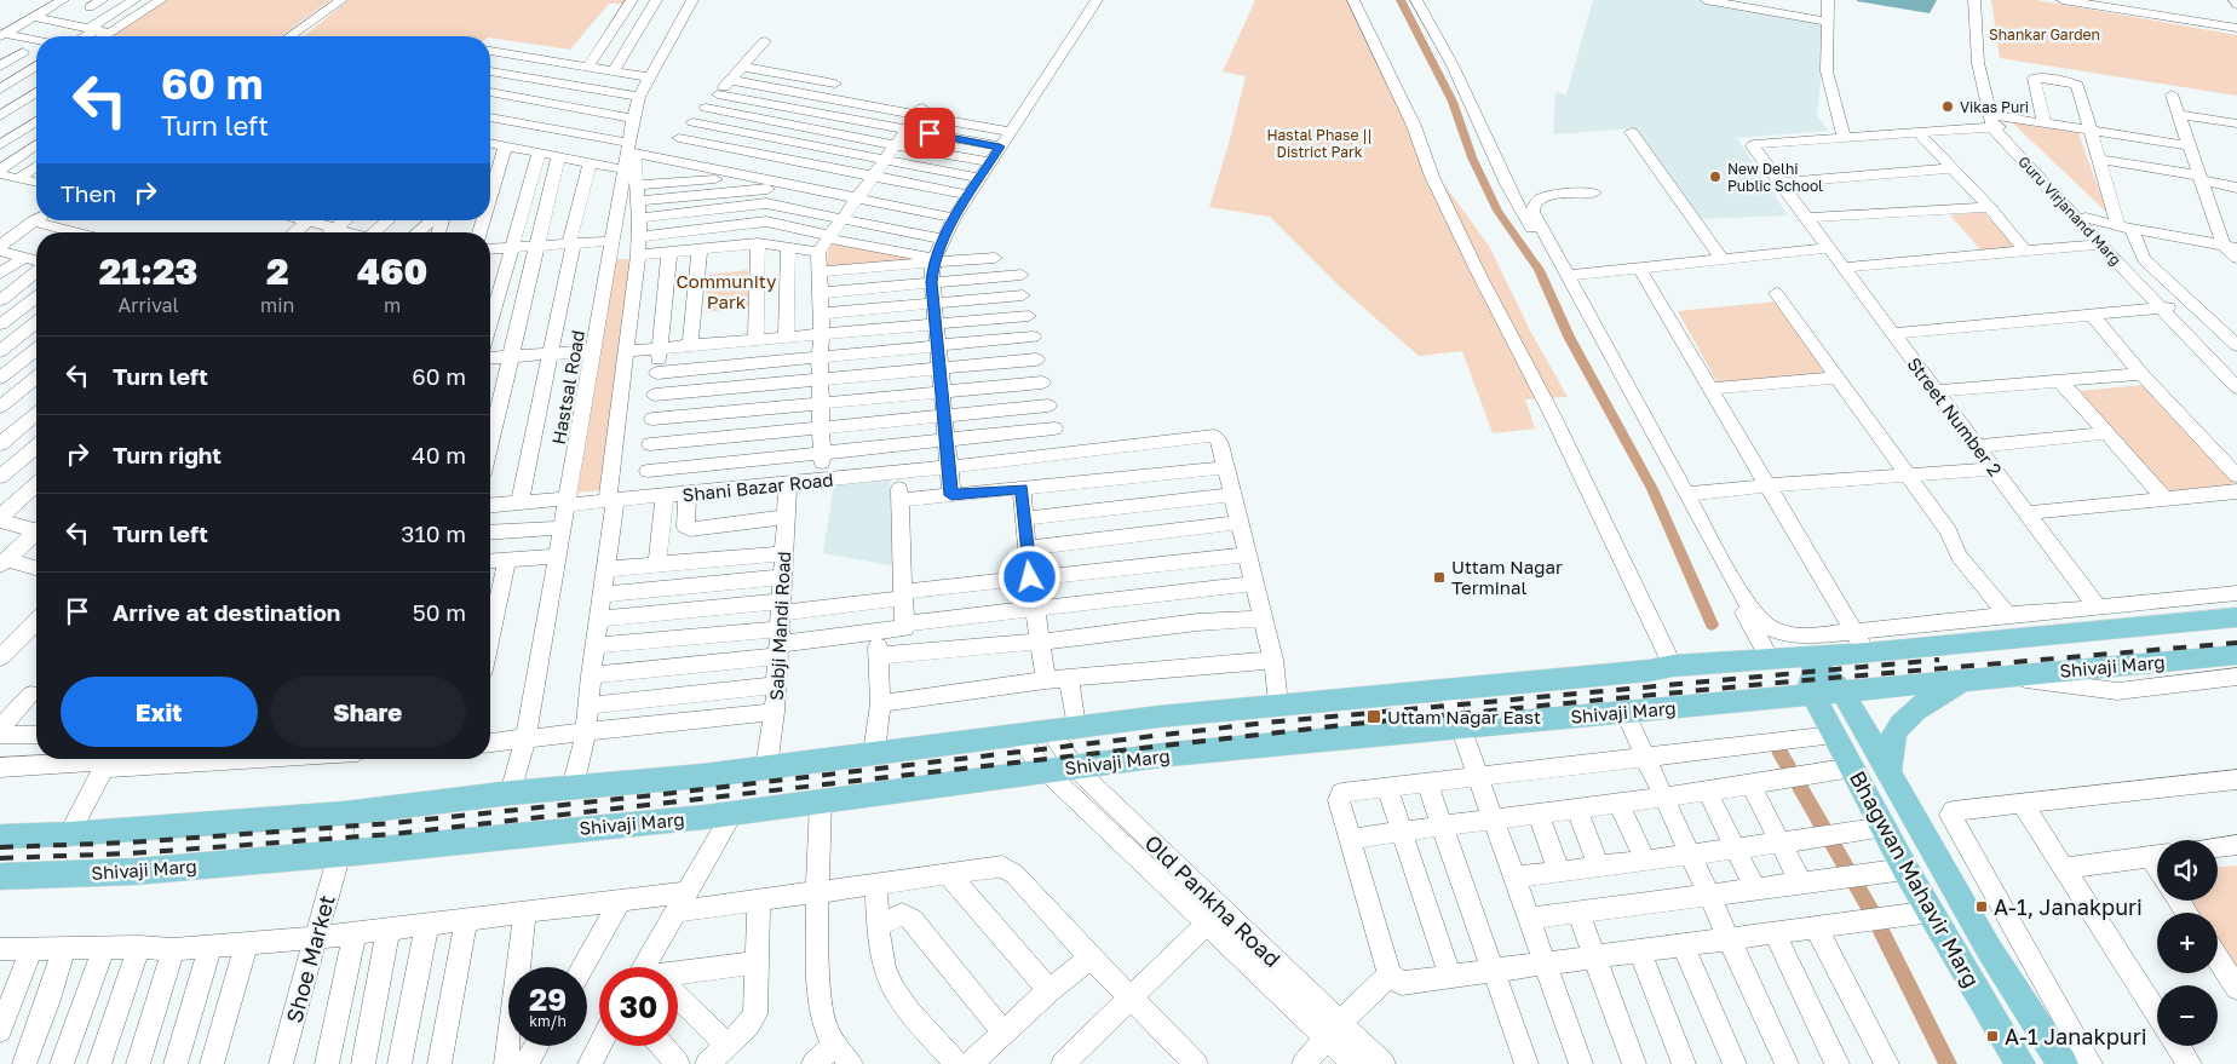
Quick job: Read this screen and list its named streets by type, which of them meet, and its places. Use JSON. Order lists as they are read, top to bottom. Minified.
{"streets":{"main road":["Shivaji Marg","Bhagwan Mahavir Marg"],"street":["Guru Virjanand Marg","Hastsal Road","Street Number 2","Shani Bazar Road","Sabji Mandi Road","Old Pankha Road","Shoe Market"]},"crossings":[["Hastsal Road","Shani Bazar Road"],["Hastsal Road","Shivaji Marg"],["Shani Bazar Road","Sabji Mandi Road"],["Shani Bazar Road","Shivaji Marg"],["Sabji Mandi Road","Shivaji Marg"],["Shivaji Marg","Bhagwan Mahavir Marg"],["Shivaji Marg","Old Pankha Road"],["Shivaji Marg","Shoe Market"]],"parks":["Shankar Garden","Hastal Phase || District Park","Community Park"],"places":{"other":["Vikas Puri","New Delhi Public School"],"transit":["Uttam Nagar Terminal","Uttam Nagar East","A-1, Janakpuri","A-1 Janakpuri"]},"page":{"turn":["60 m","Turn left"],"then":"Then","eta":["21:23","Arrival","2","min","460","m"],"list":[{"name":"Turn left","value":"60 m"},{"name":"Turn right","value":"40 m"},{"name":"Turn left","value":"310 m"},{"name":"Arrive at destination","value":"50 m"}],"buttons":["Exit","Share"],"map_buttons":["+","−"],"speed":"29 km/h","limit":"30"}}
